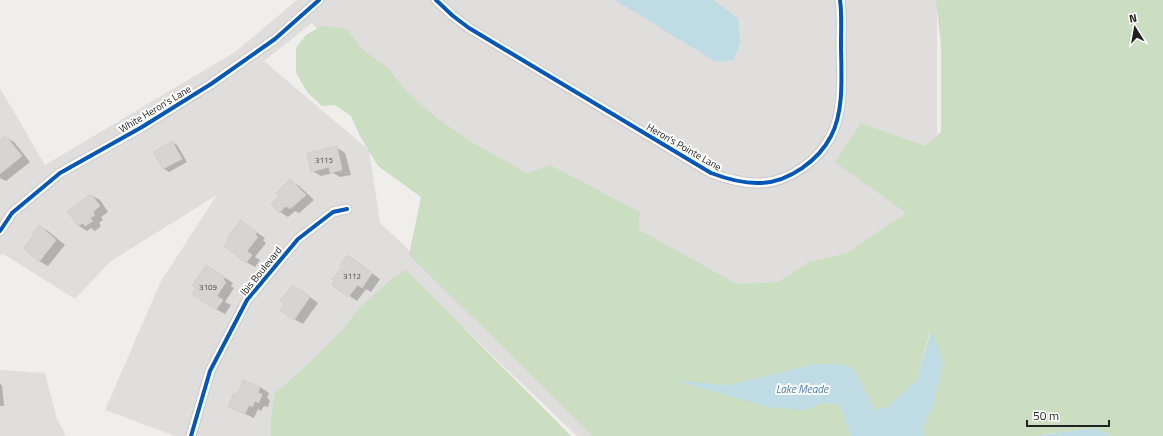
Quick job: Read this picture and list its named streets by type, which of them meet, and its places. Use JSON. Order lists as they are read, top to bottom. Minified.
{"streets":{"street":["White Heron's Lane","Heron's Pointe Lane","Ibis Boulevard"]},"water":["Lake Meade"],"house_numbers":["3115","3112","3109"],"scale_bar":"50 m","north":"top"}
